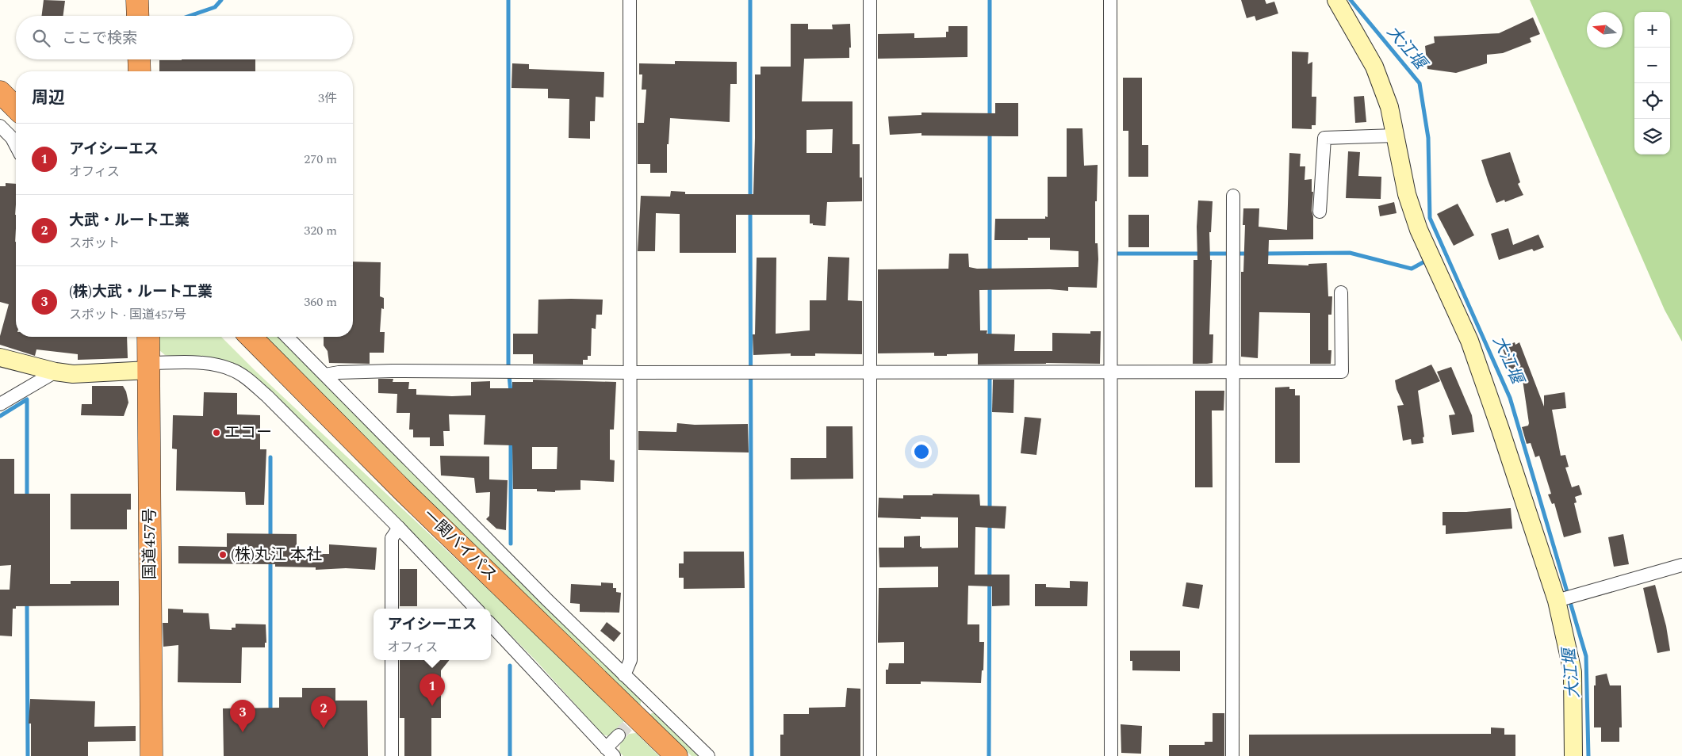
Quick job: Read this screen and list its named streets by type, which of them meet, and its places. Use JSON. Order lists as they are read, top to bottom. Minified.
{"streets":{"highway":["国道457号","一関バイパス"]},"water":["大江堰"],"places":["エコー","(株)丸江 本社"],"north":"left","page":{"map_buttons":["+","−"],"search":"ここで検索","heading":["周辺","3件"],"list":[{"mark":"1","name":"アイシーエス","note":"オフィス","value":"270 m"},{"mark":"2","name":"大武・ルート工業","note":"スポット","value":"320 m"},{"mark":"3","name":"(株)大武・ルート工業","note":"スポット · 国道457号","value":"360 m"}],"popup":["アイシーエス","オフィス"],"pins":["1","2","3"]}}
